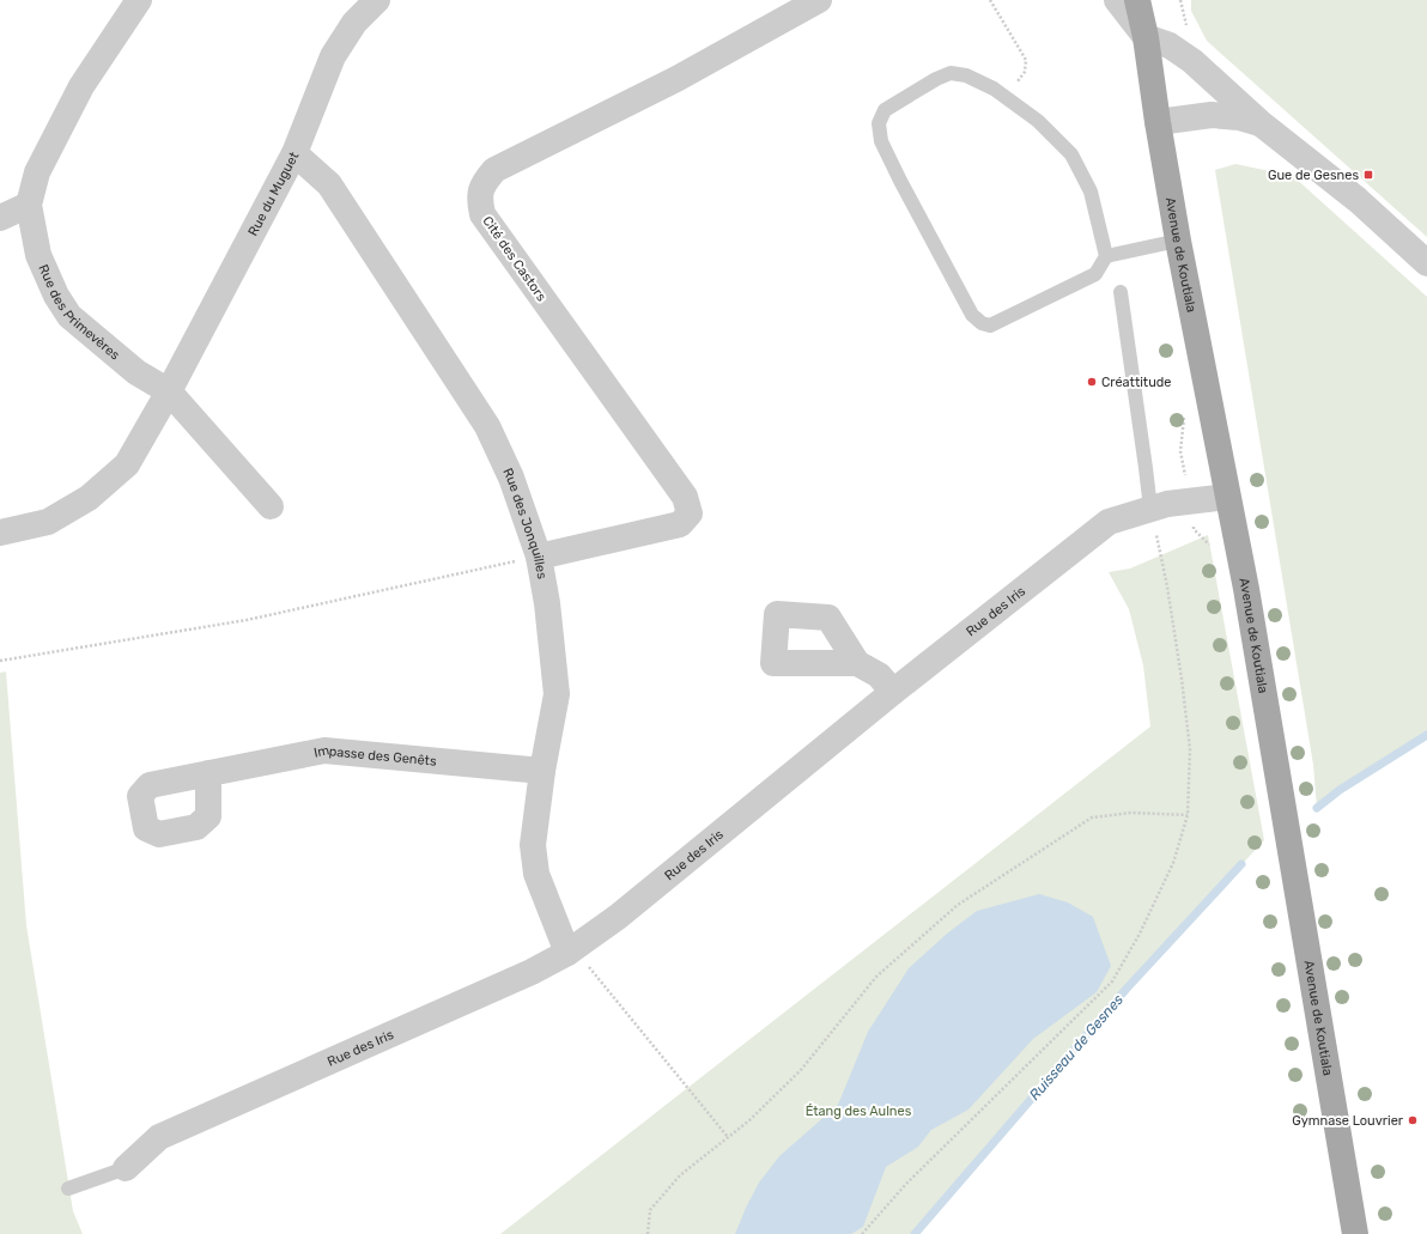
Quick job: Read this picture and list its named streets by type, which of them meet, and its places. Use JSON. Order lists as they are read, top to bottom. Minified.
{"streets":{"main road":["Avenue de Koutiala"],"street":["Rue du Muguet","Cité des Castors","Rue des Primevères","Rue des Jonquilles","Rue des Iris","Impasse des Genêts"]},"crossings":[["Rue du Muguet","Rue des Primevères"],["Rue du Muguet","Rue des Jonquilles"],["Avenue de Koutiala","Rue des Iris"],["Cité des Castors","Rue des Jonquilles"],["Rue des Jonquilles","Rue des Iris"],["Rue des Jonquilles","Impasse des Genêts"]],"water":["Ruisseau de Gesnes"],"parks":["Étang des Aulnes"],"places":{"transit":["Gue de Gesnes"],"other":["Créattitude","Gymnase Louvrier"]}}
